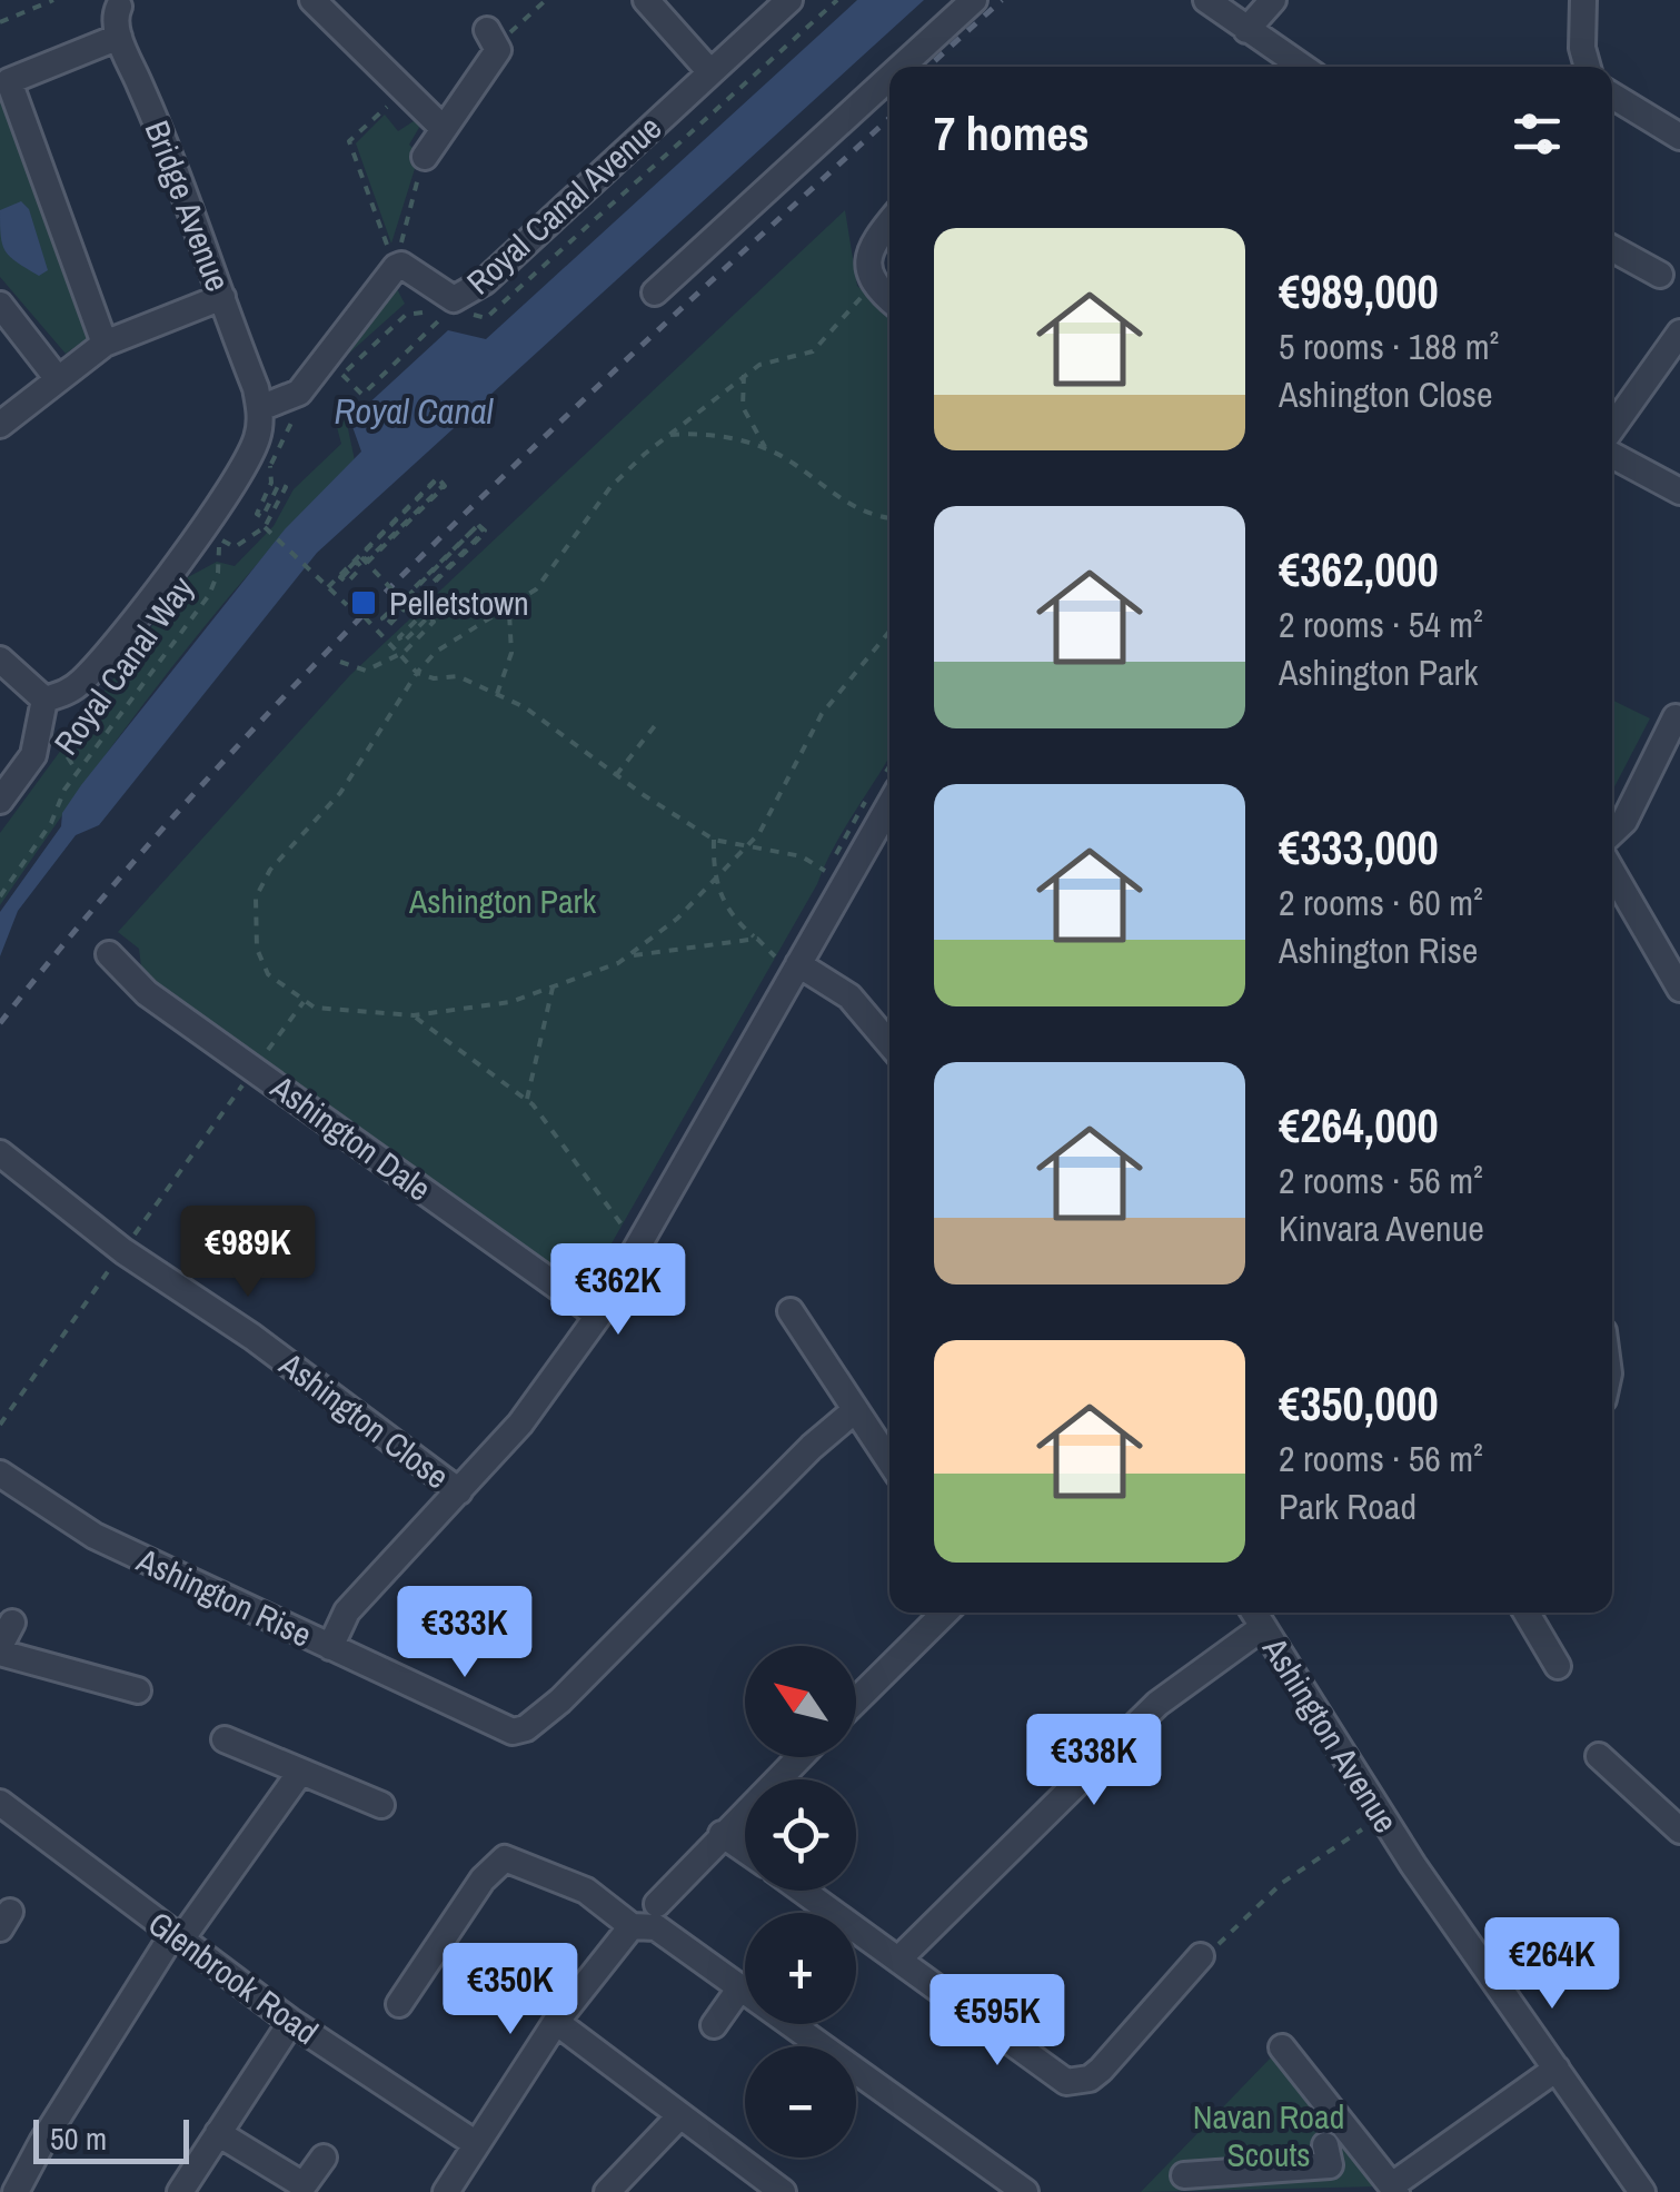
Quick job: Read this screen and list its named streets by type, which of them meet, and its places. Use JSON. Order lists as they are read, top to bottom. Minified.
{"streets":{"street":["Royal Canal Avenue","Bridge Avenue","Ashington Dale","Ashington Close","Ashington Rise","Ashington Avenue","Glenbrook Road"],"path":["Royal Canal Way"]},"water":["Royal Canal"],"parks":["Ashington Park","Navan Road Scouts"],"places":{"transit":["Pelletstown"]},"scale_bar":"50 m","north":"top left","page":{"heading":"7 homes","list":[{"name":"€989,000","note":"5 rooms · 188 m² · Ashington Close"},{"name":"€362,000","note":"2 rooms · 54 m² · Ashington Park"},{"name":"€333,000","note":"2 rooms · 60 m² · Ashington Rise"},{"name":"€264,000","note":"2 rooms · 56 m² · Kinvara Avenue"},{"name":"€350,000","note":"2 rooms · 56 m² · Park Road"}],"price":["€989K","€362K","€333K","€338K","€264K","€350K","€595K"],"map_buttons":["+","−"],"scale":"50 m"}}
